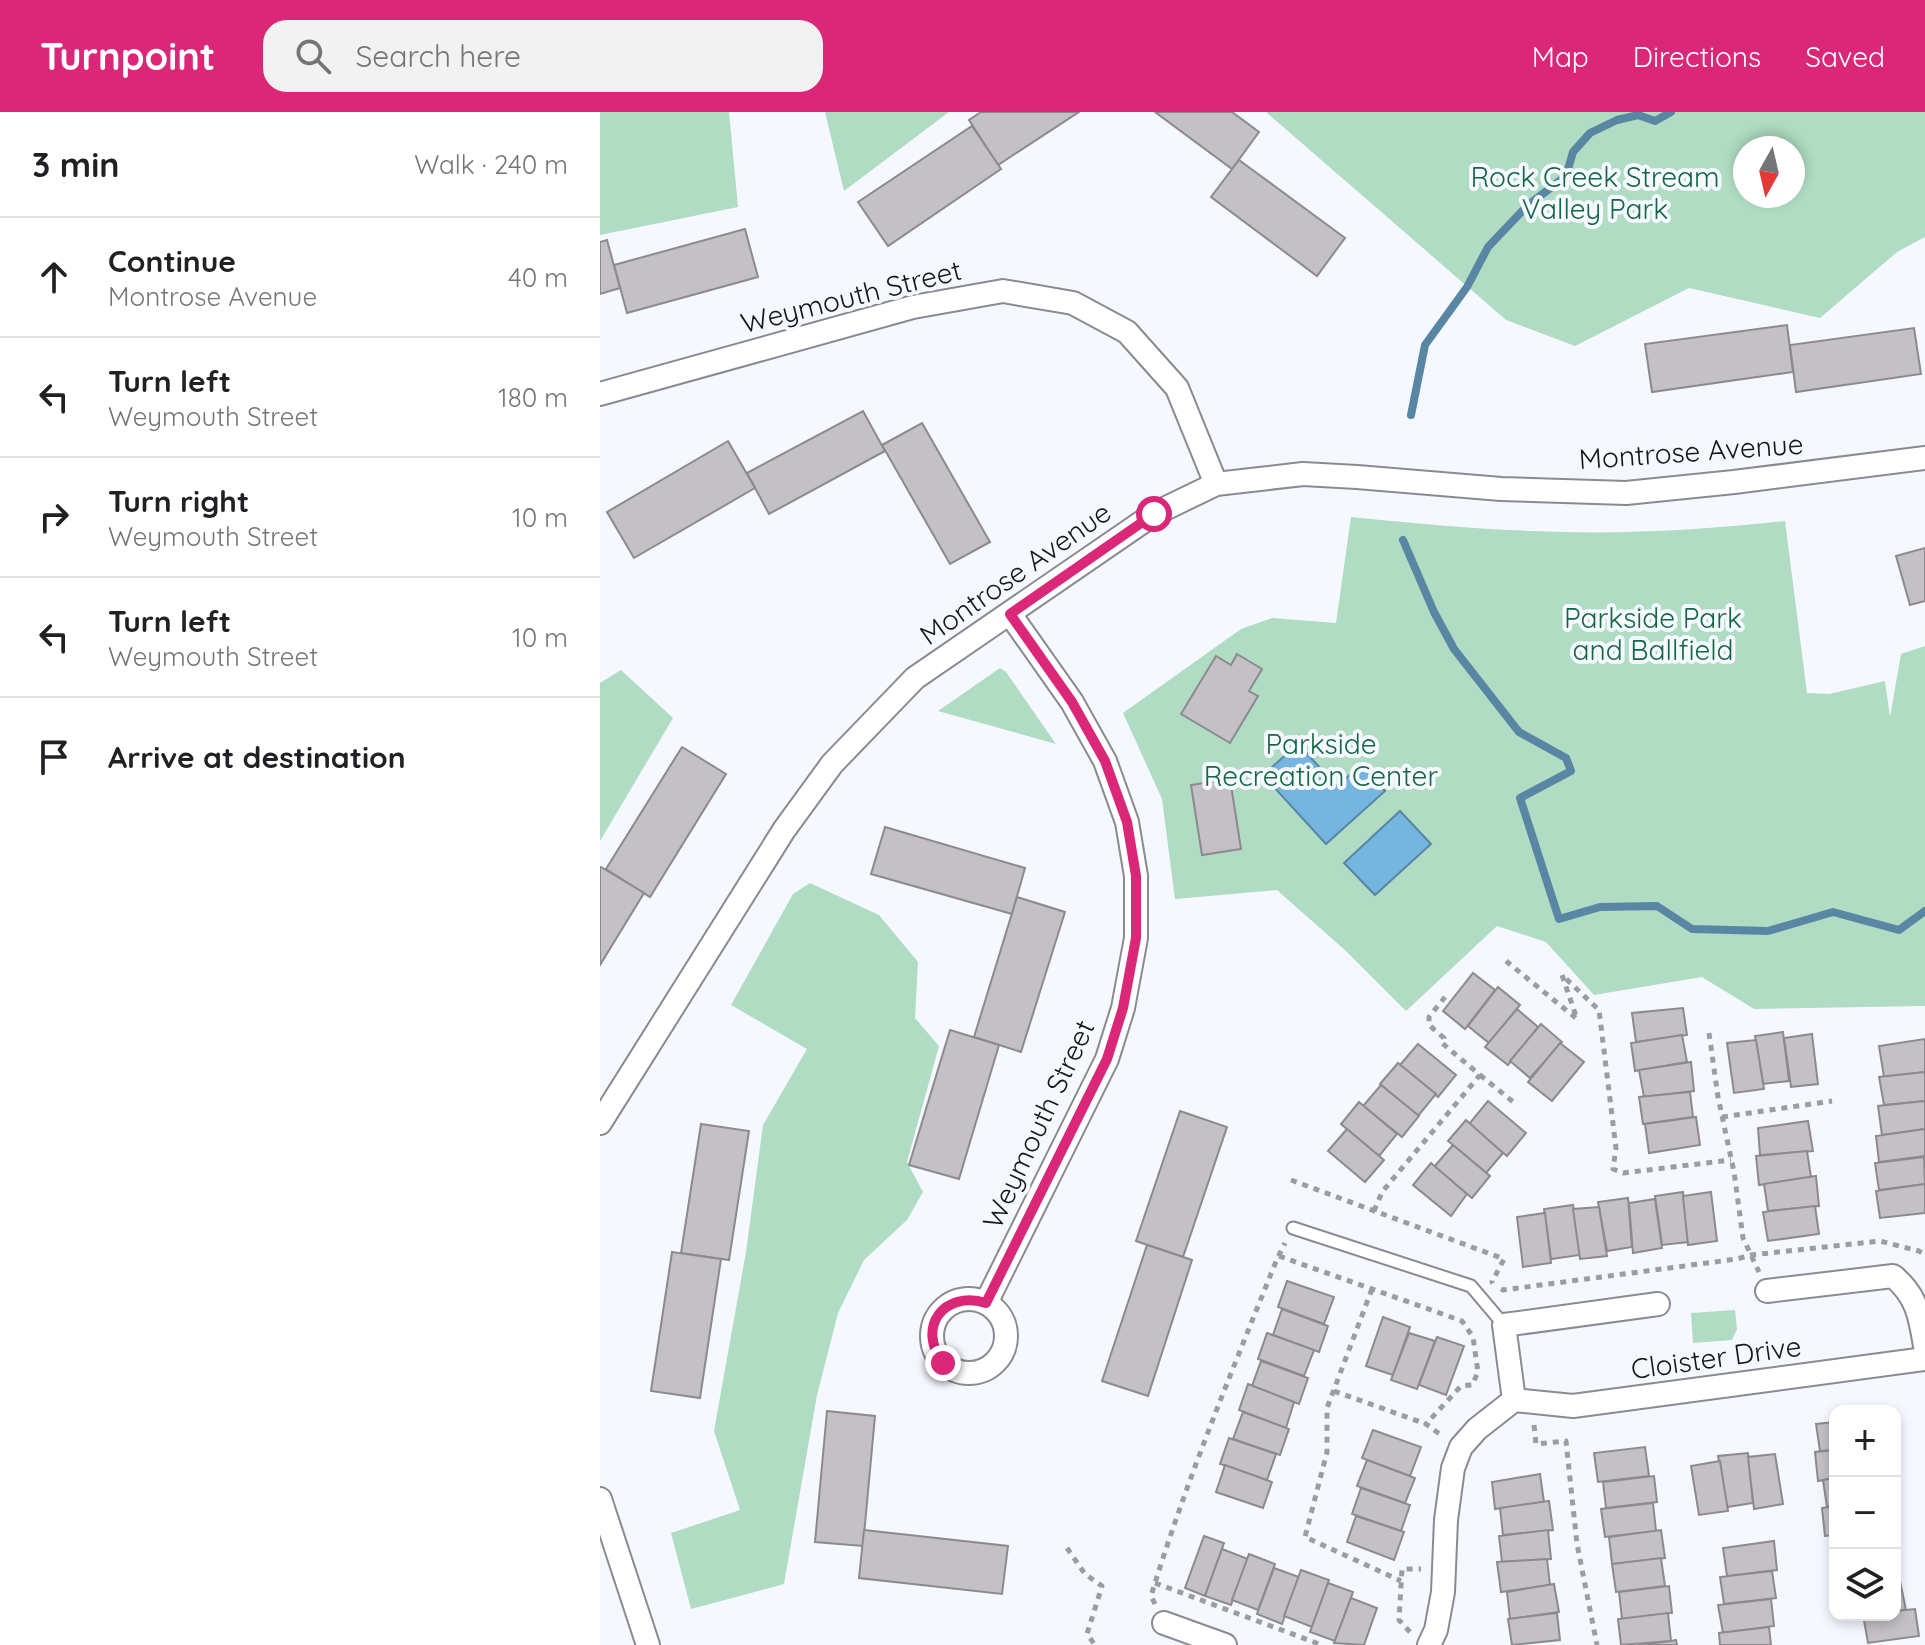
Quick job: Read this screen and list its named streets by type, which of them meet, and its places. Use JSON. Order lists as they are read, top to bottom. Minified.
{"streets":{"street":["Weymouth Street","Montrose Avenue","Cloister Drive"]},"crossings":[["Weymouth Street","Montrose Avenue"]],"parks":["Rock Creek Stream Valley Park","Parkside Park and Ballfield","Parkside Recreation Center"],"north":"bottom","page":{"header":"Turnpoint","search":"Search here","nav":["Map","Directions","Saved"],"heading":["3 min","Walk · 240 m"],"list":[["Continue","Montrose Avenue","40 m"],["Turn left","Weymouth Street","180 m"],["Turn right","Weymouth Street","10 m"],["Turn left","Weymouth Street","10 m"],"Arrive at destination"],"map_buttons":["+","−"]}}
